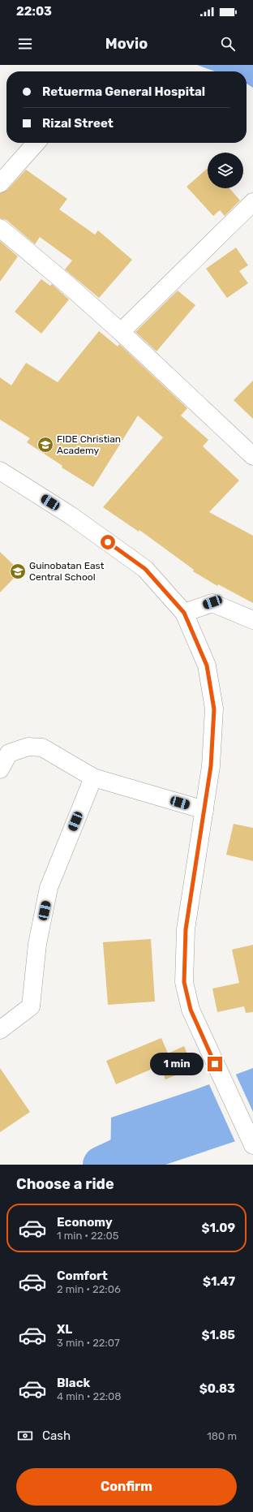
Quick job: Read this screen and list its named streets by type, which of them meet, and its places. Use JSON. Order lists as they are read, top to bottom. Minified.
{"places":{"school or university":["FIDE Christian Academy","Guinobatan East Central School"]},"page":{"status":"22:03","header":"Movio","banner":["Retuerma General Hospital","Rizal Street"],"bubble":"1 min","heading":"Choose a ride","list":[{"name":"Economy","note":"1 min · 22:05","value":"$1.09"},{"name":"Comfort","note":"2 min · 22:06","value":"$1.47"},{"name":"XL","note":"3 min · 22:07","value":"$1.85"},{"name":"Black","note":"4 min · 22:08","value":"$0.83"}],"pay":["Cash","180 m"],"buttons":"Confirm"}}
